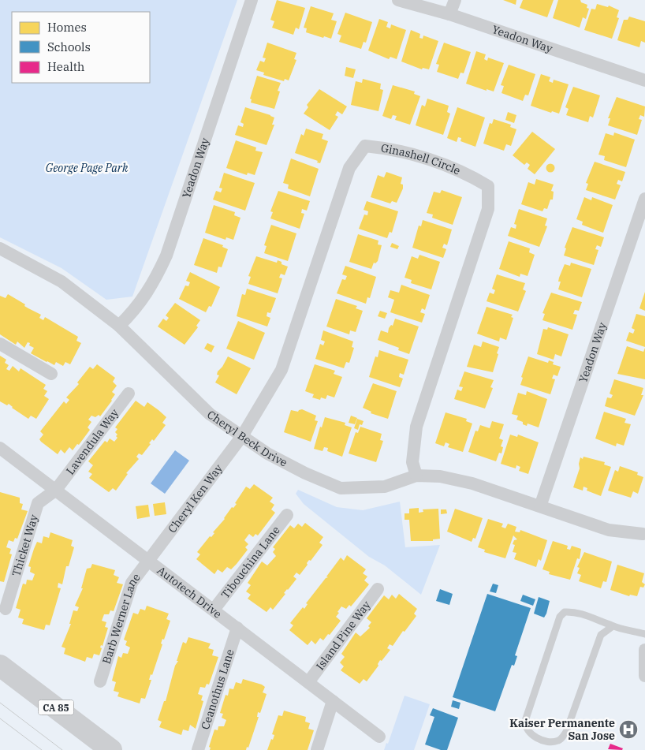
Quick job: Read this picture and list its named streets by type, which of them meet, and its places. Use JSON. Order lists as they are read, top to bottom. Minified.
{"streets":{"highway":["CA 85"],"street":["Yeadon Way","Ginashell Circle","Cheryl Beck Drive","Lavendula Way","Cheryl Ken Way","Thicket Way","Tibouchina Lane","Autotech Drive","Barb Werner Lane","Island Pine Way","Ceanothus Lane"]},"crossings":[["Yeadon Way","Cheryl Beck Drive"],["Ginashell Circle","Cheryl Beck Drive"],["Ginashell Circle","Cheryl Ken Way"],["Cheryl Beck Drive","Cheryl Ken Way"],["Lavendula Way","Thicket Way"],["Lavendula Way","Autotech Drive"],["Cheryl Ken Way","Autotech Drive"],["Cheryl Ken Way","Barb Werner Lane"],["Thicket Way","Autotech Drive"],["Tibouchina Lane","Autotech Drive"],["Autotech Drive","Barb Werner Lane"],["Autotech Drive","Island Pine Way"],["Autotech Drive","Ceanothus Lane"]],"parks":["George Page Park"],"places":{"hospital":["Kaiser Permanente San Jose"]},"legend":["Homes","Schools","Health"]}
